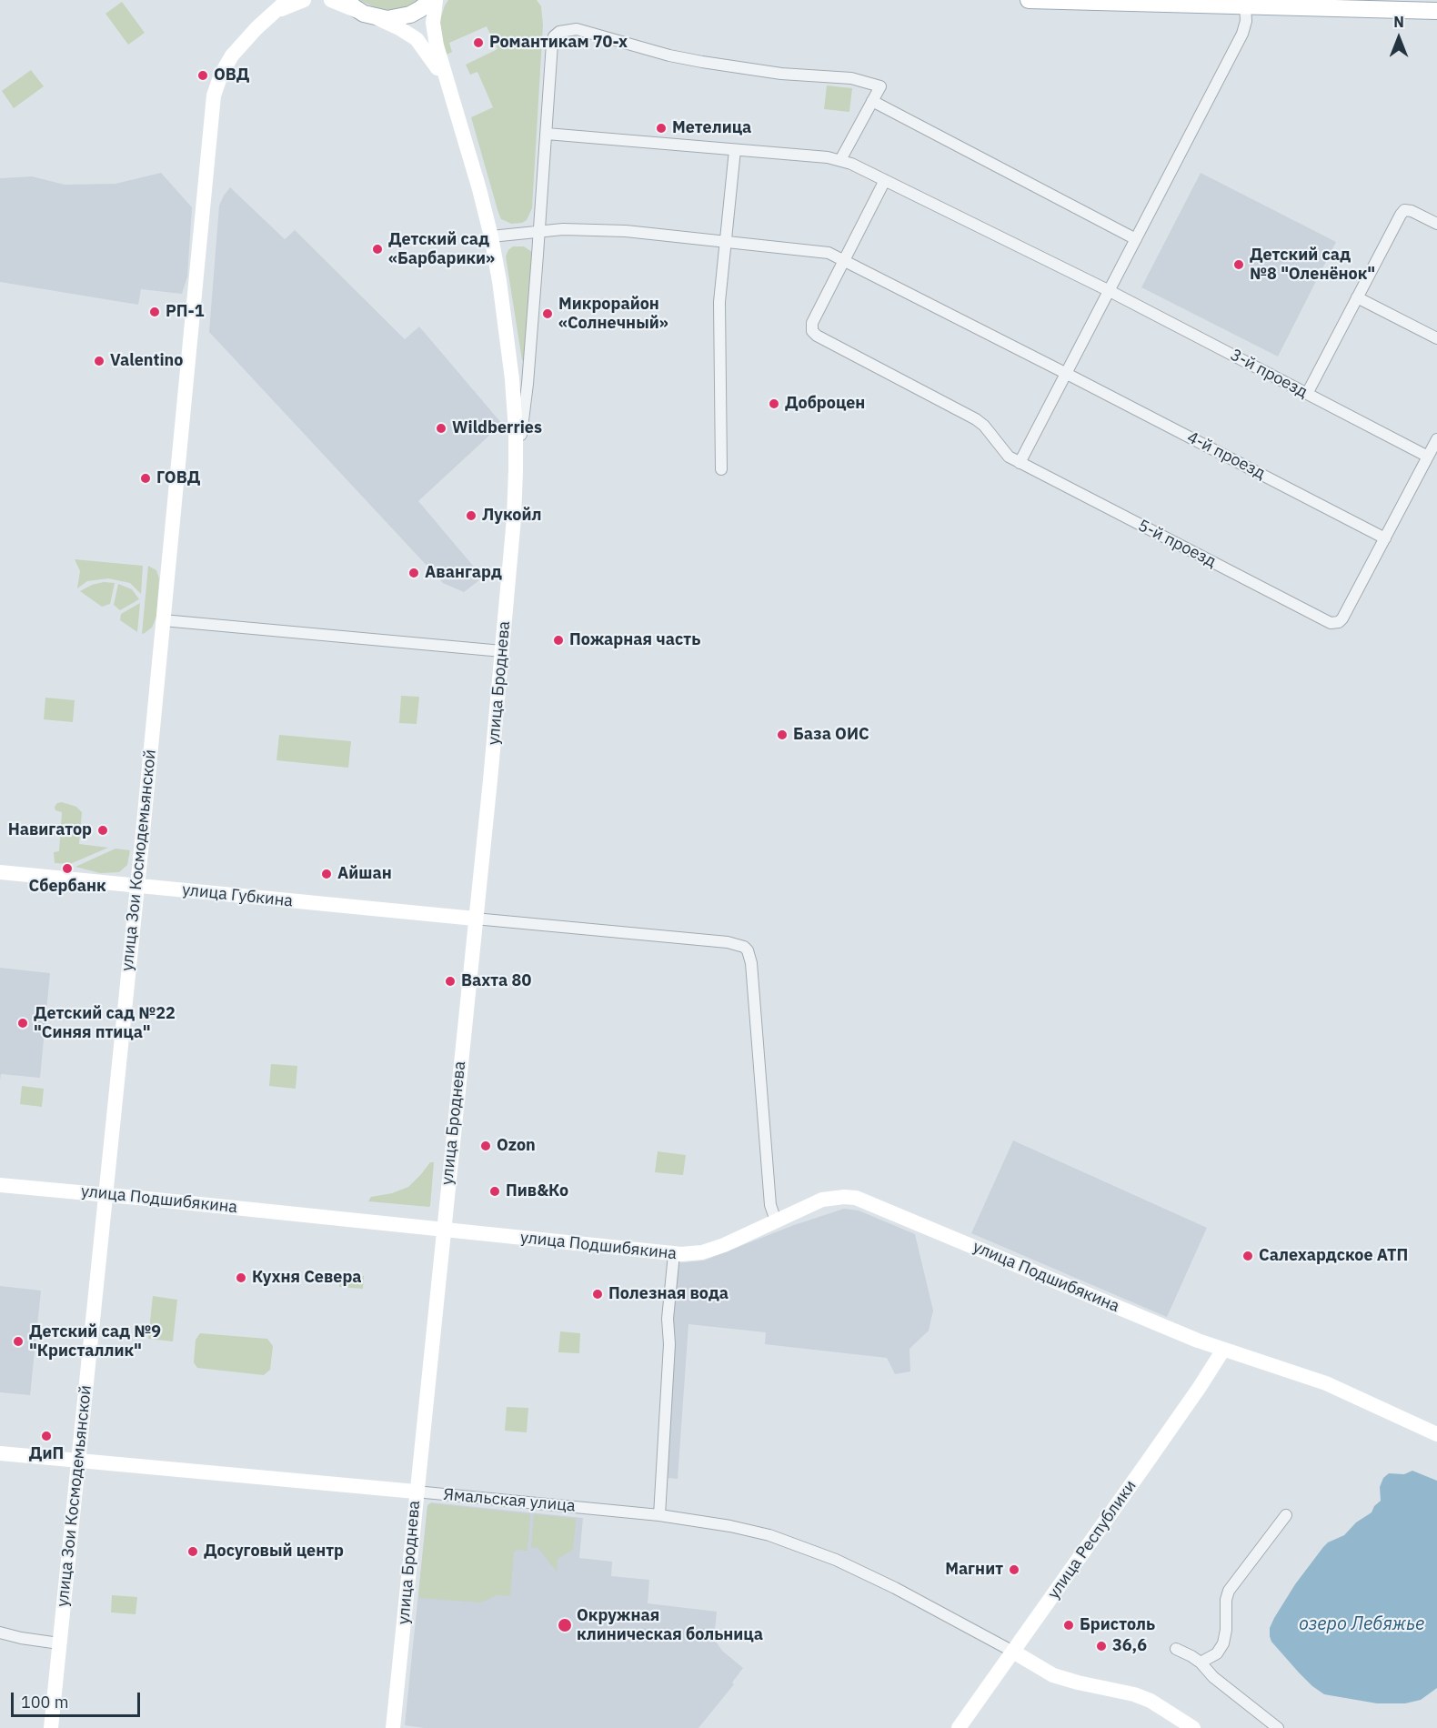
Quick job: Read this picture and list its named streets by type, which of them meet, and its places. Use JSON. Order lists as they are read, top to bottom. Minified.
{"streets":{"main road":["улица Броднева","улица Зои Космодемьянской","улица Губкина","улица Подшибякина","Ямальская улица","улица Республики"],"street":["3-й проезд","4-й проезд","5-й проезд"]},"crossings":[["4-й проезд","5-й проезд"],["4-й проезд","улица Броднева"],["улица Броднева","улица Губкина"],["улица Броднева","улица Подшибякина"],["улица Броднева","Ямальская улица"],["улица Зои Космодемьянской","улица Губкина"],["улица Зои Космодемьянской","улица Подшибякина"],["улица Зои Космодемьянской","Ямальская улица"],["улица Подшибякина","улица Республики"],["Ямальская улица","улица Республики"]],"water":["озеро Лебяжье"],"places":["Романтикам 70-х","ОВД","Метелица","Детский сад «Барбарики»","Детский сад №8 \"Оленёнок\"","РП-1","Микрорайон «Солнечный»","Valentino","Доброцен","Wildberries","ГОВД","Лукойл","Авангард","Пожарная часть","База ОИС","Навигатор","Сбербанк","Айшан","Вахта 80","Детский сад №22 \"Синяя птица\"","Ozon","Пив&Ко","Салехардское АТП","Кухня Севера","Полезная вода","Детский сад №9 \"Кристаллик\"","ДиП","Досуговый центр","Магнит","Окружная клиническая больница","Бристоль","36,6"],"scale_bar":"100 m","north":"top"}
